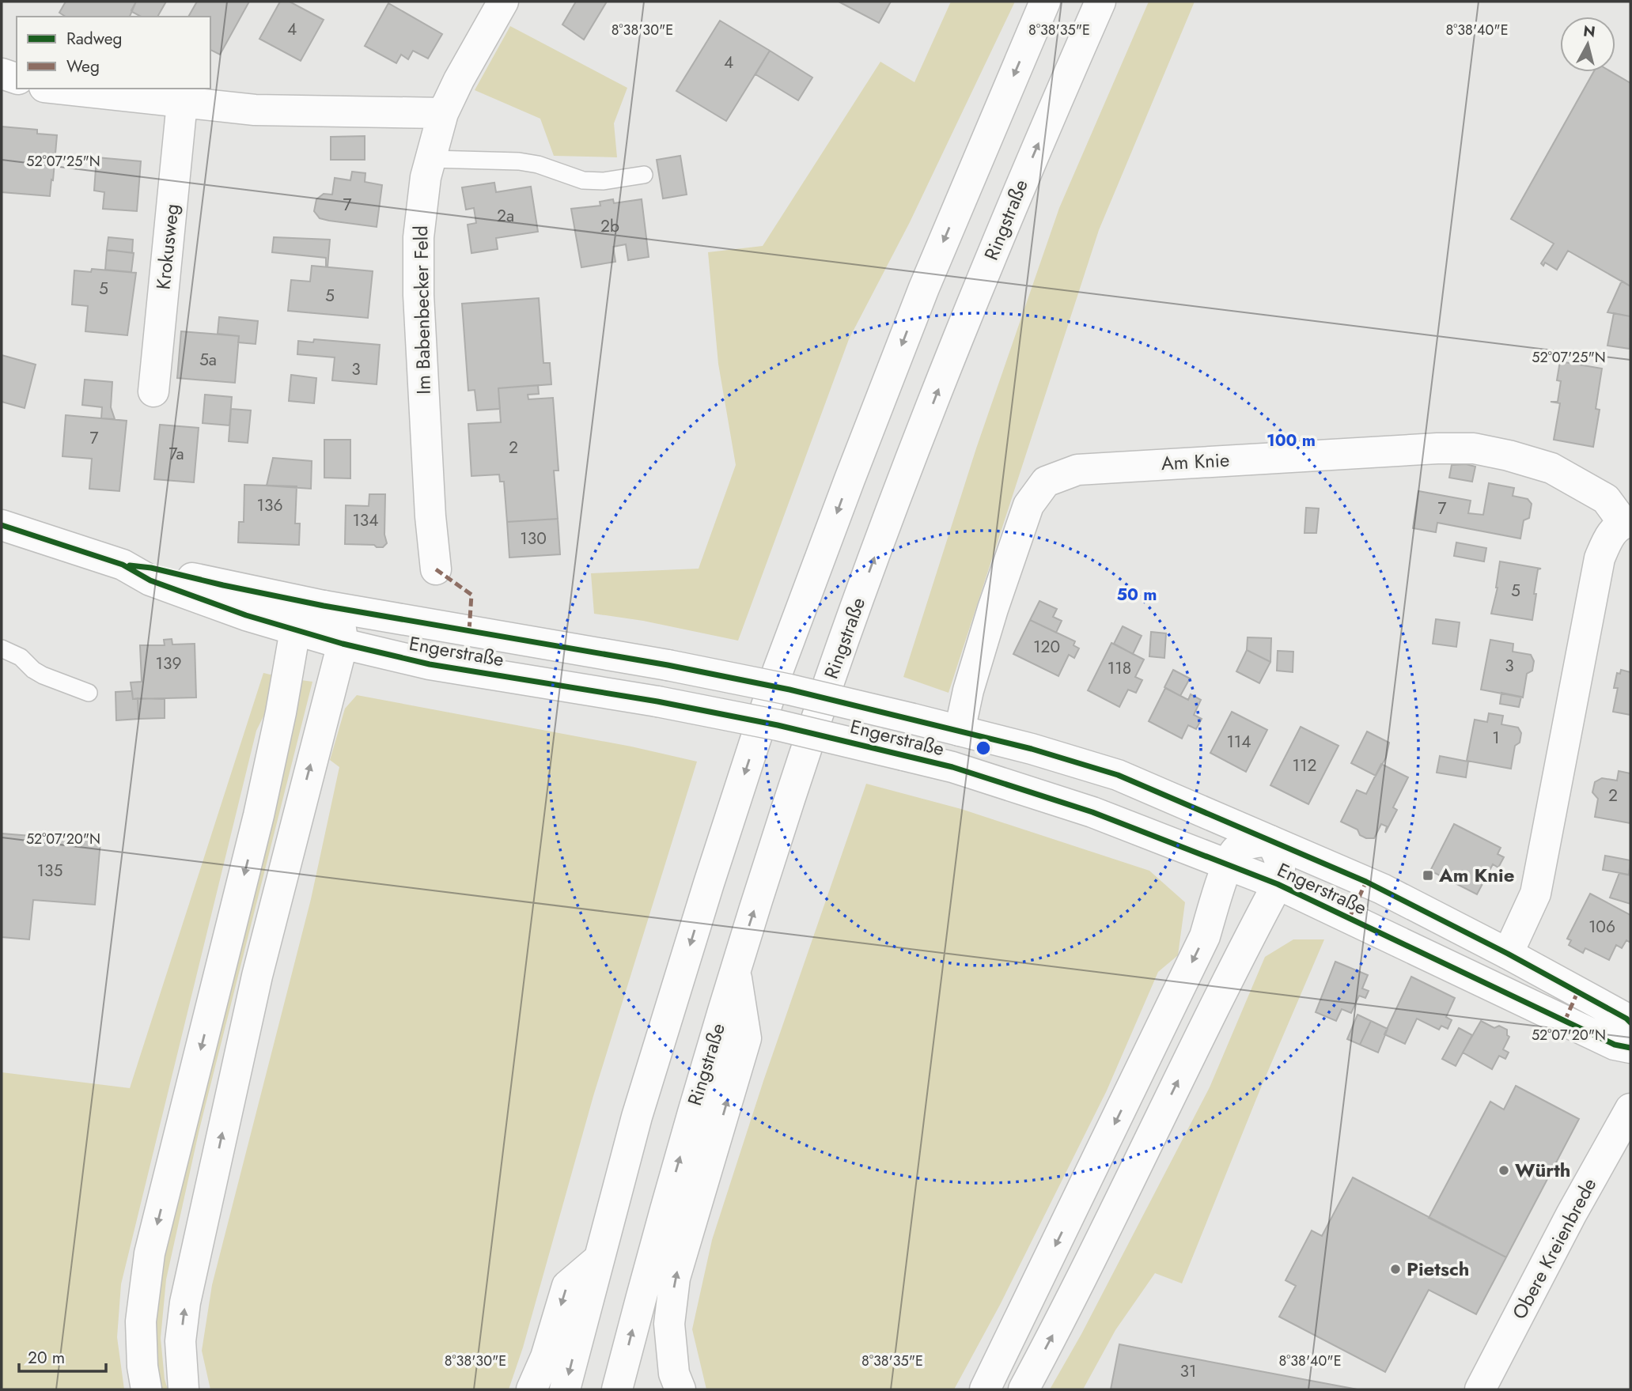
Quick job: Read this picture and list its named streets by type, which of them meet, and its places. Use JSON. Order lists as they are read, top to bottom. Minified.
{"streets":{"main road":["Ringstraße","Krokusweg","Im Babenbecker Feld","Am Knie","Engerstraße","Obere Kreienbrede"]},"crossings":[["Am Knie","Engerstraße"]],"places":{"transit":["Am Knie"],"other":["Würth","Pietsch"]},"house_numbers":["4","4","7","2a","2b","5","5","5a","3","7","2","7a","136","7","134","130","5","120","139","3","118","1","114","112","2","135","106","31"],"legend":["Radweg","Weg"],"scale_bar":"20 m","north":"top","coordinates":["8°38'30\"E","8°38'35\"E","8°38'40\"E","52°07'25\"N","52°07'20\"N"],"rings":["100 m","50 m"]}
